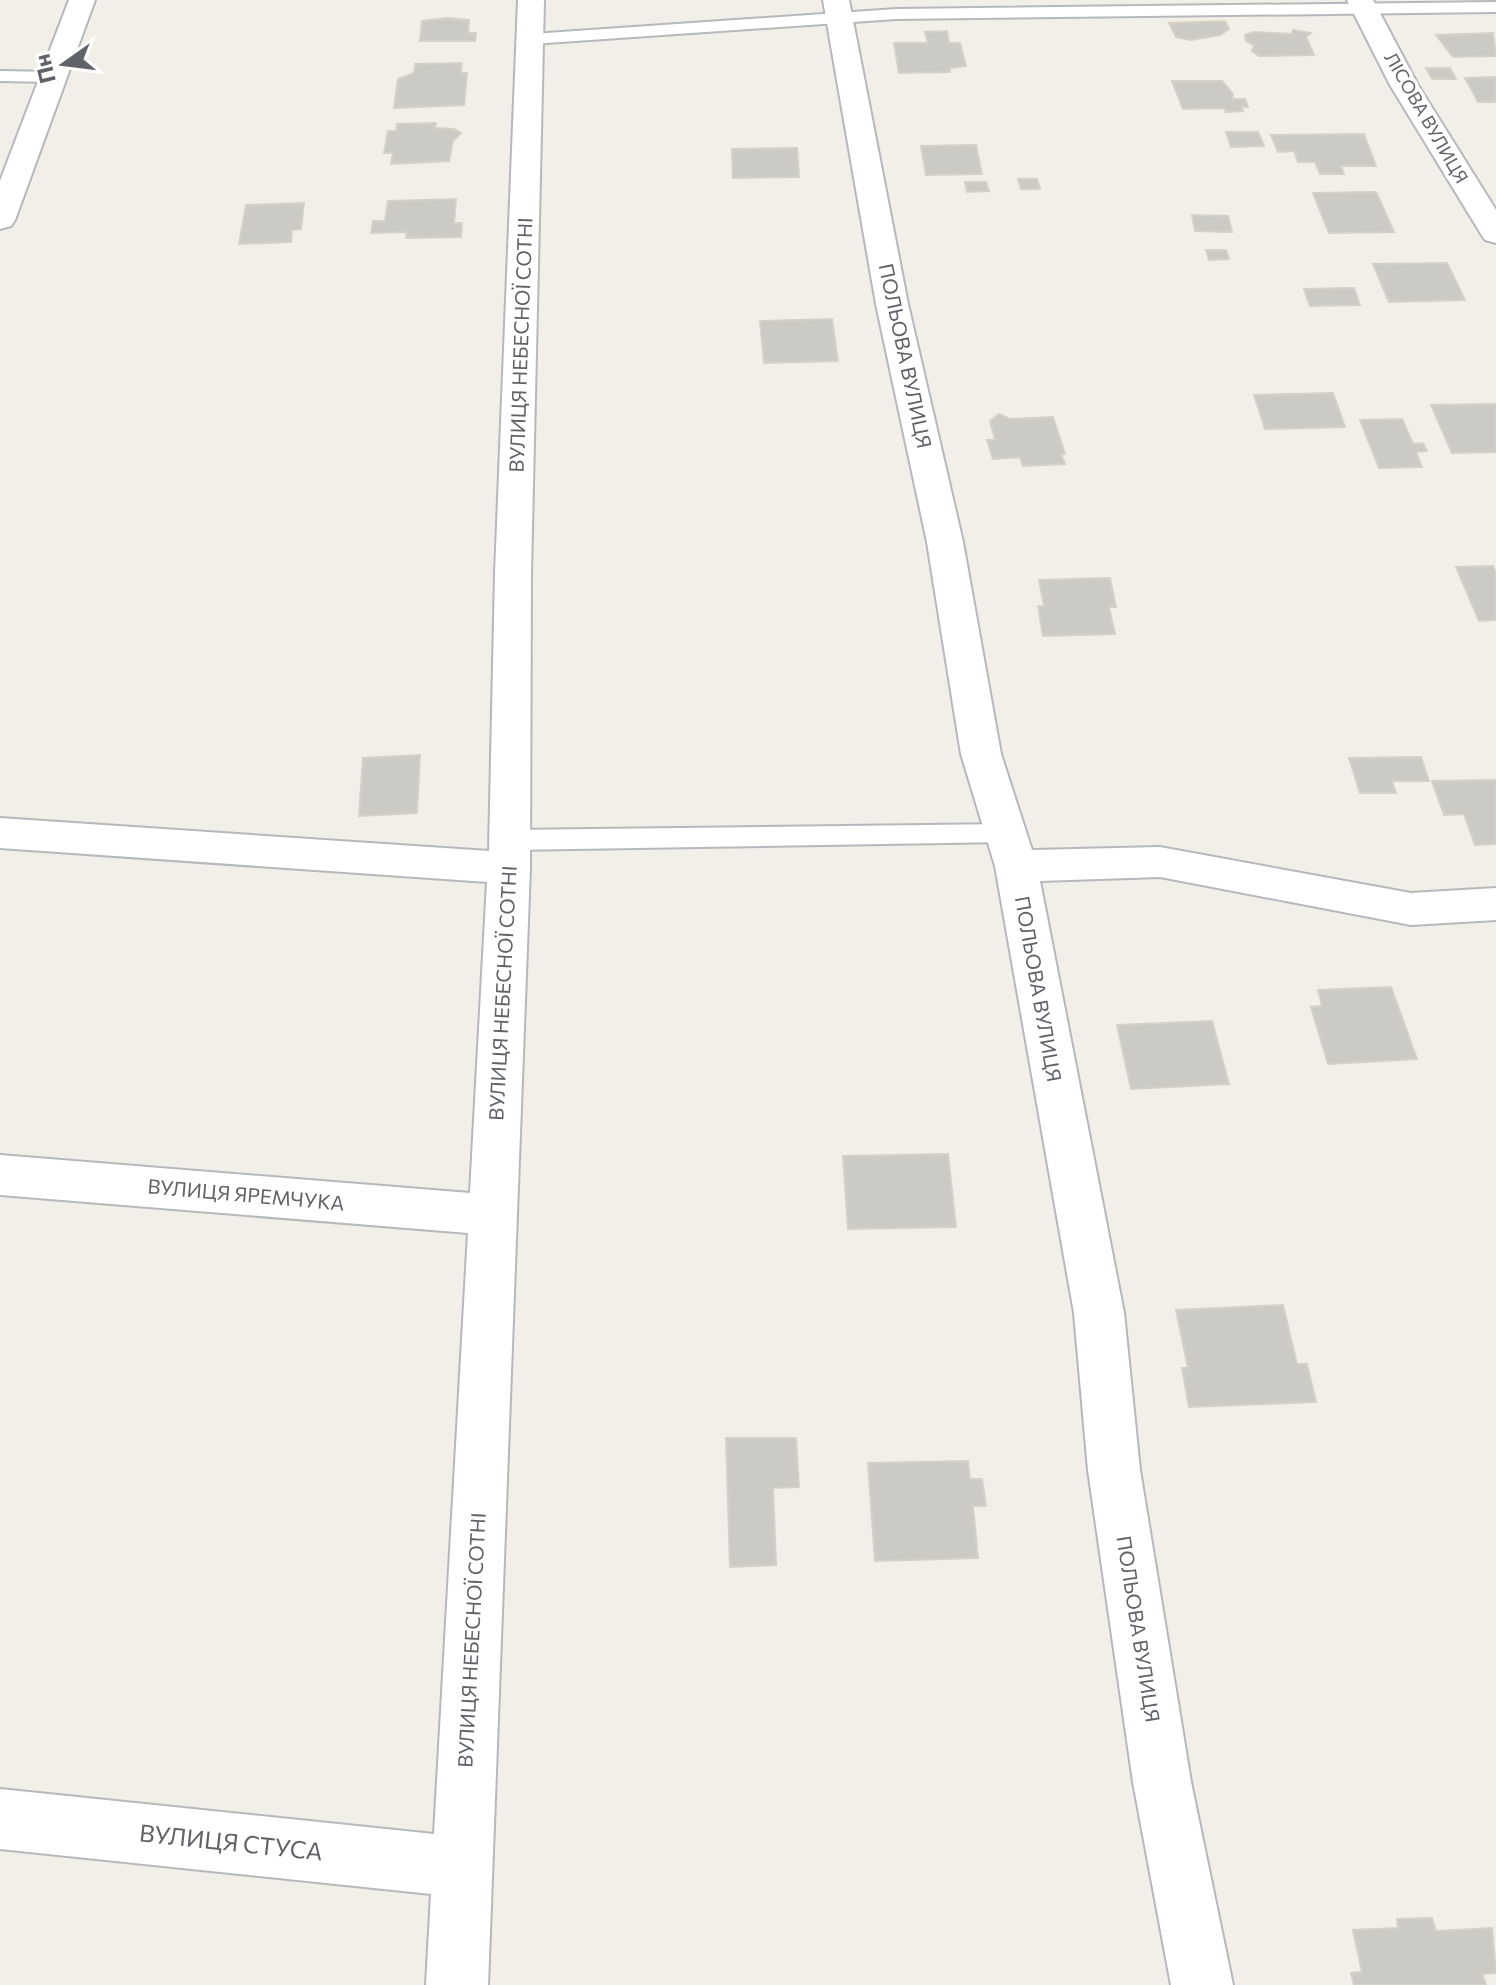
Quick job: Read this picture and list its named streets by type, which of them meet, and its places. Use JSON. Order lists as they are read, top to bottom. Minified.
{"streets":{"street":["ЛІСОВА ВУЛИЦЯ","ВУЛИЦЯ НЕБЕСНОЇ СОТНІ","ПОЛЬОВА ВУЛИЦЯ","ВУЛИЦЯ ЯРЕМЧУКА","ВУЛИЦЯ СТУСА"]},"crossings":[["ВУЛИЦЯ НЕБЕСНОЇ СОТНІ","ВУЛИЦЯ ЯРЕМЧУКА"],["ВУЛИЦЯ НЕБЕСНОЇ СОТНІ","ВУЛИЦЯ СТУСА"]],"north":"left"}
